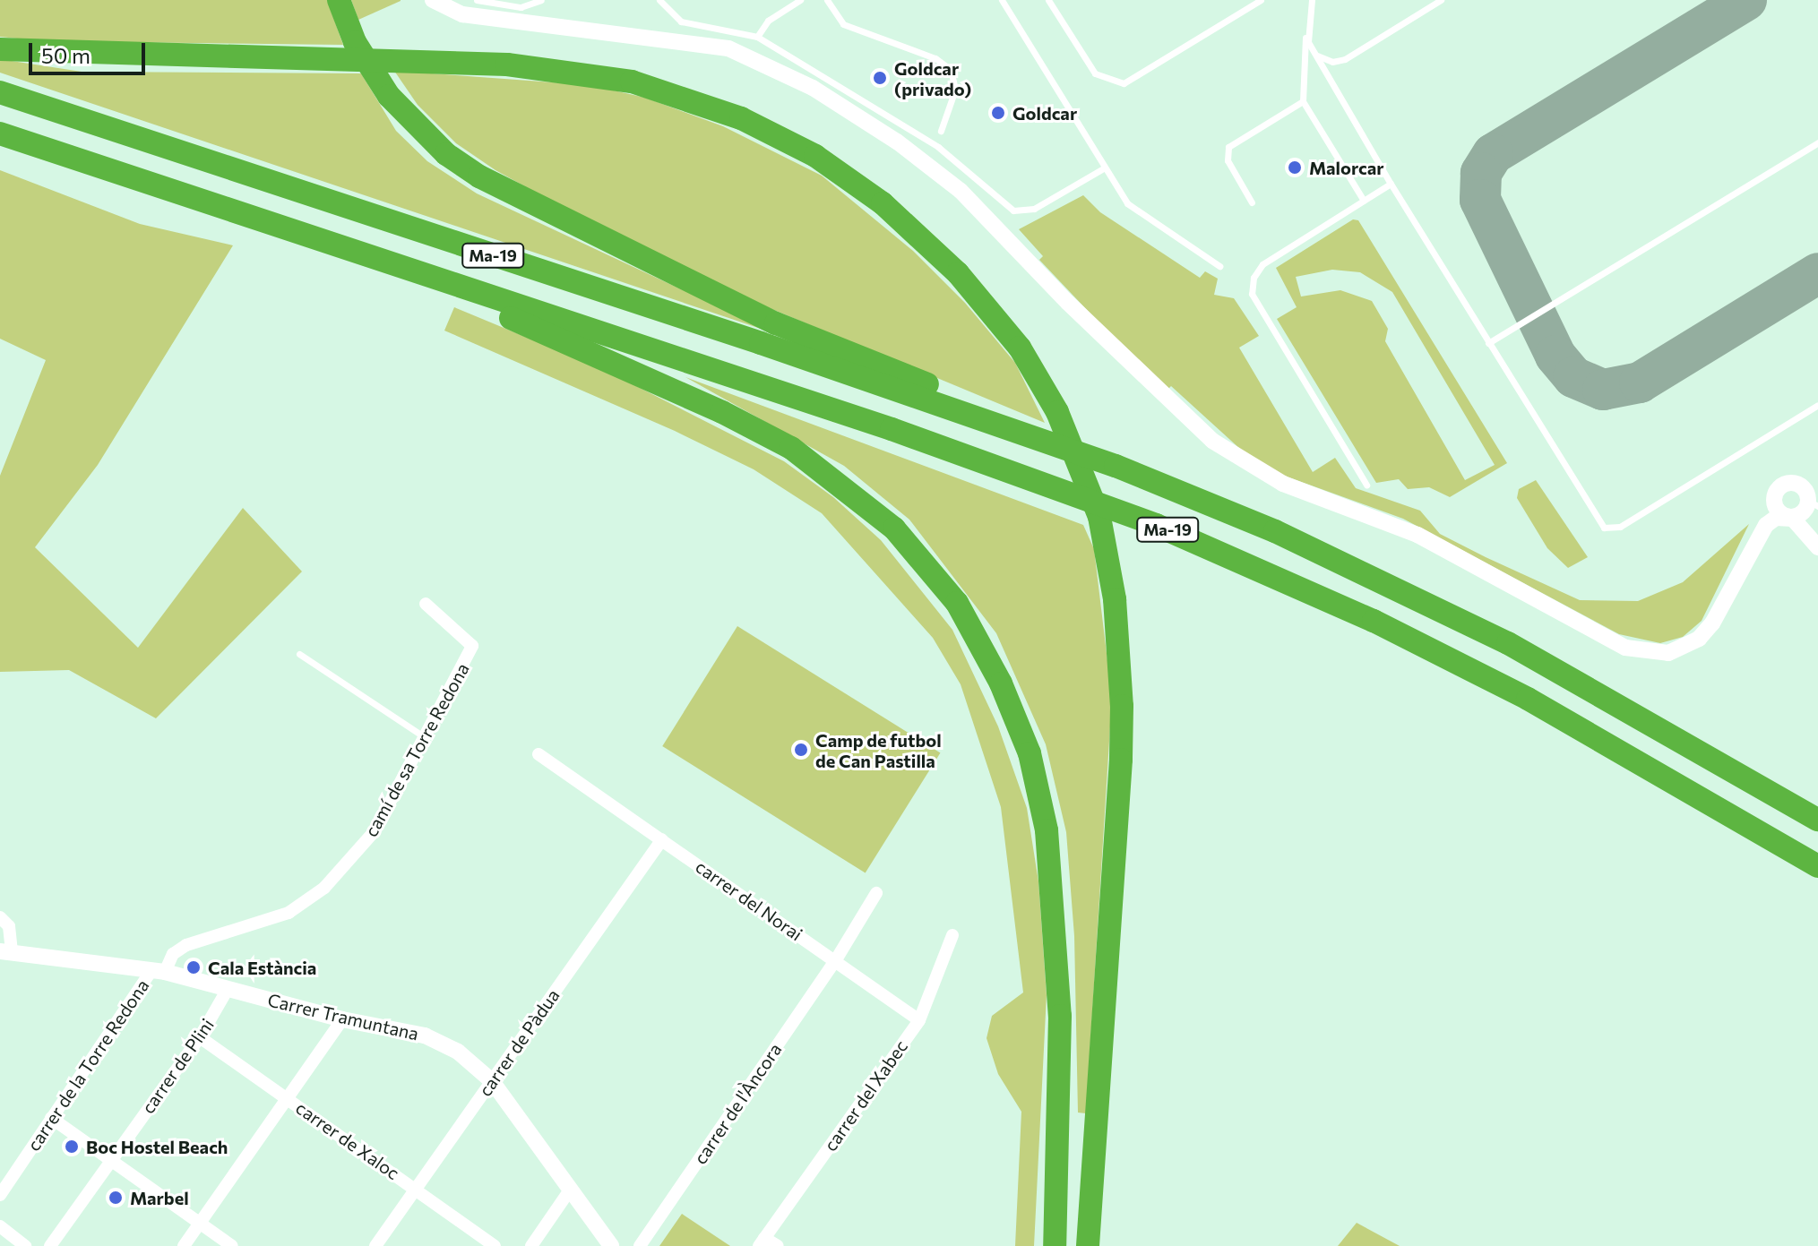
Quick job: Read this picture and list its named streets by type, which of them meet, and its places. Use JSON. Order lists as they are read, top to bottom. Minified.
{"streets":{"highway":["Ma-19"],"street":["camí de sa Torre Redona","carrer del Norai","Carrer Tramuntana","carrer de Pàdua","carrer de la Torre Redona","carrer de Plini","carrer del Xabec","carrer de l'Àncora","carrer de Xaloc"]},"crossings":[["camí de sa Torre Redona","Carrer Tramuntana"],["camí de sa Torre Redona","carrer de la Torre Redona"],["carrer del Norai","carrer de Pàdua"],["carrer del Norai","carrer de l'Àncora"],["Carrer Tramuntana","carrer de Pàdua"],["Carrer Tramuntana","carrer de la Torre Redona"],["Carrer Tramuntana","carrer de Plini"],["carrer de Pàdua","carrer de Xaloc"],["carrer de Plini","carrer de Xaloc"]],"places":["Goldcar (privado)","Goldcar","Malorcar","Camp de futbol de Can Pastilla","Cala Estància","Boc Hostel Beach","Marbel"],"scale_bar":"50 m"}
